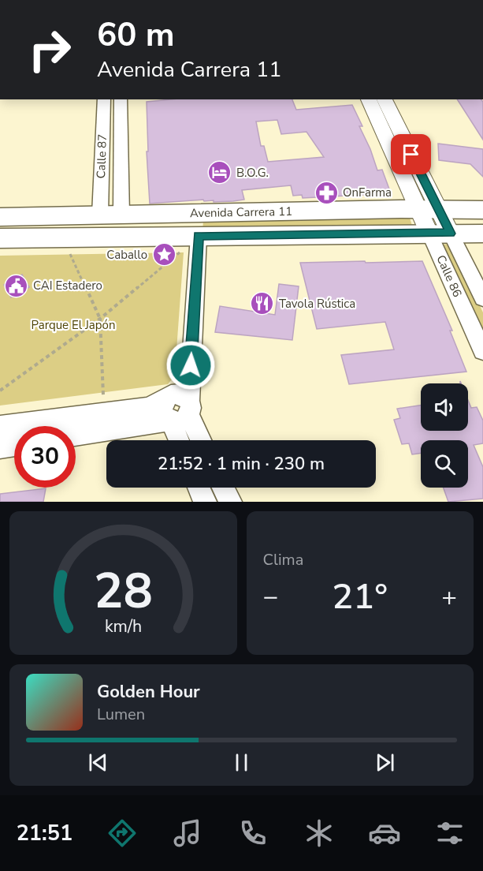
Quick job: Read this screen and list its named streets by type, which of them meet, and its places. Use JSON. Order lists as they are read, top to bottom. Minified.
{"streets":{"main road":["Avenida Carrera 11"],"street":["Calle 87","Calle 86"]},"crossings":[["Calle 87","Avenida Carrera 11"],["Avenida Carrera 11","Calle 86"]],"parks":["Parque El Japón"],"places":{"hotel":["B.O.G."],"pharmacy":["OnFarma"],"place":["Caballo"],"public building":["CAI Estadero"],"restaurant":["Tavola Rústica"]},"page":{"turn":["60 m","Avenida Carrera 11"],"limit":"30","trip":"21:52 · 1 min · 230 m","tile":"Clima","heat":["−","21°","+"],"song":["Golden Hour","Lumen"],"tabs":"21:51","gauge":["28","km/h"]}}
